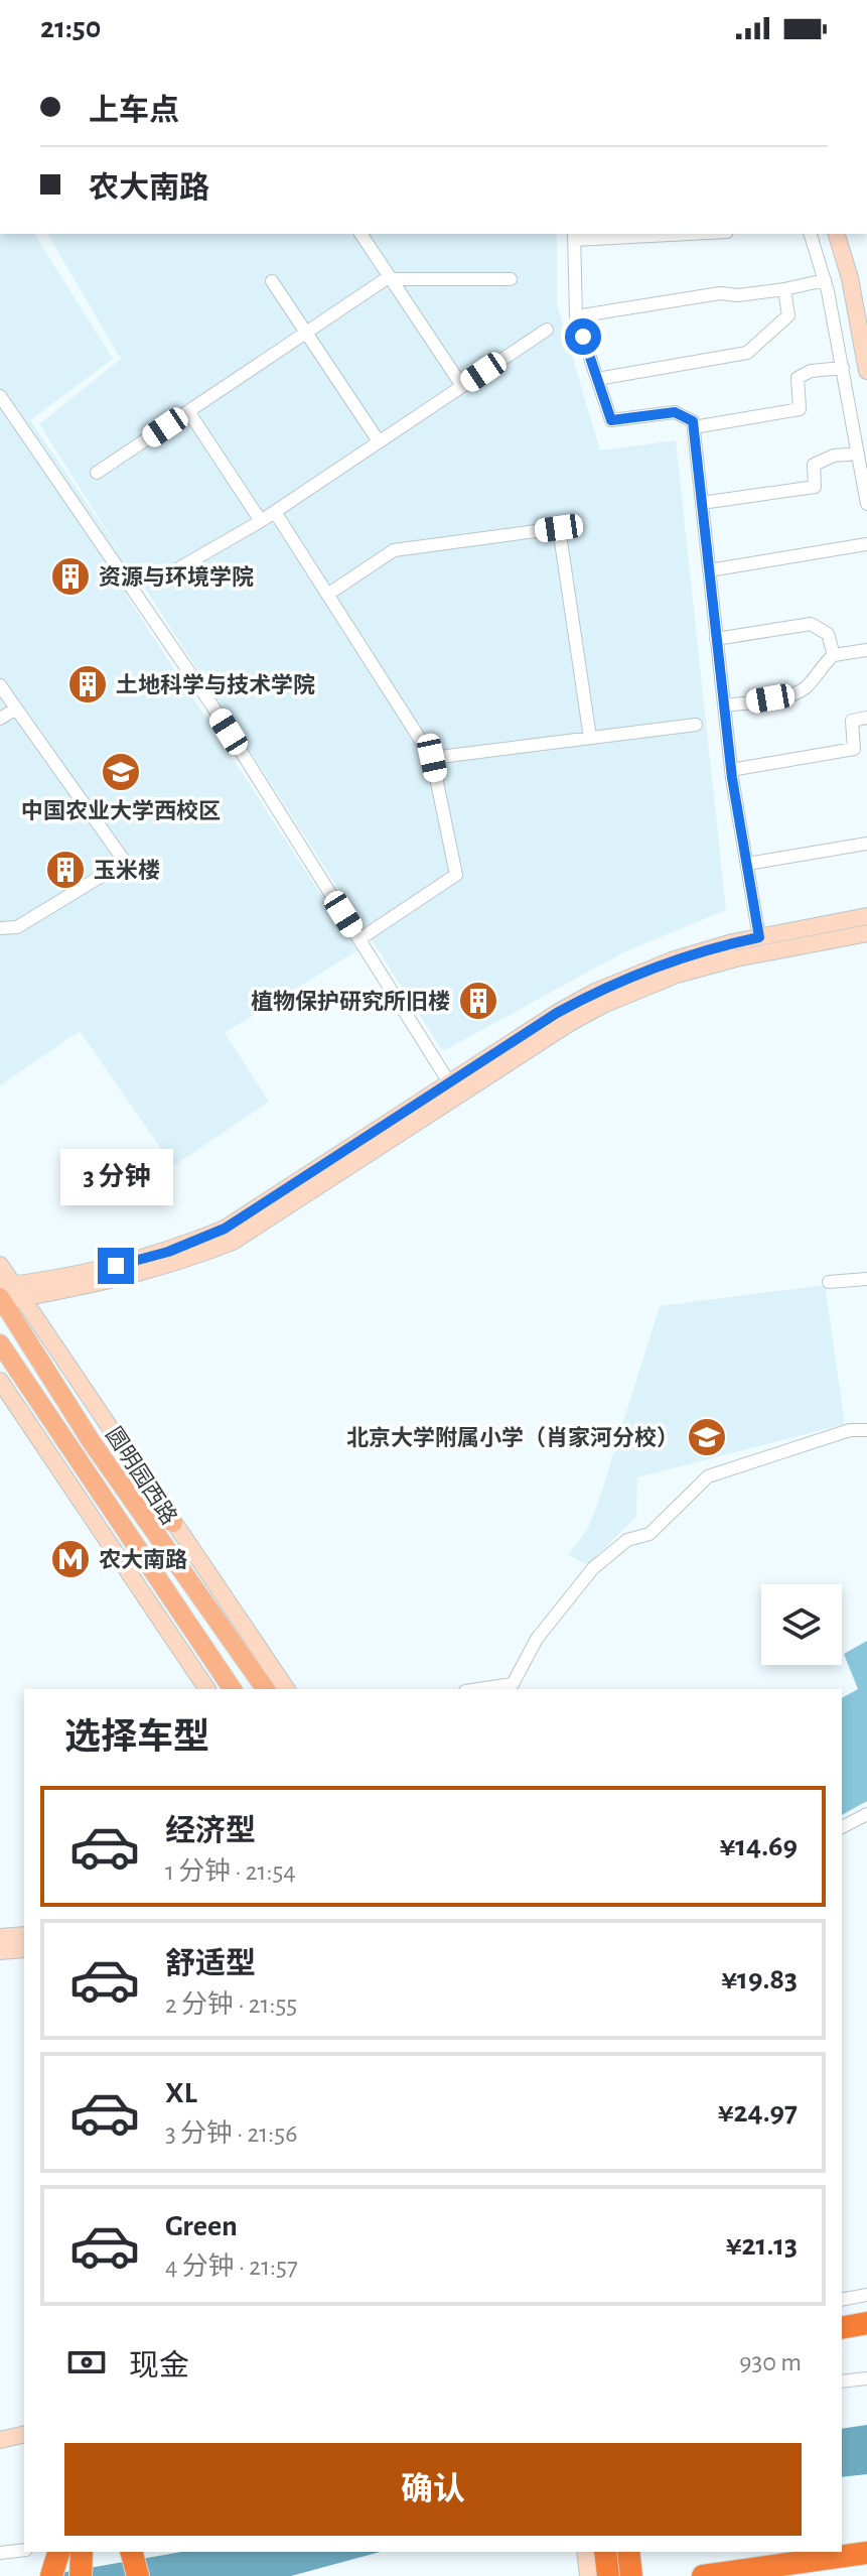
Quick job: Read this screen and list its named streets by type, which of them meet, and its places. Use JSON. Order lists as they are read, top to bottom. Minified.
{"streets":{"main road":["圆明园西路"]},"places":{"building":["资源与环境学院","土地科学与技术学院","玉米楼","植物保护研究所旧楼"],"school or university":["中国农业大学西校区","北京大学附属小学（肖家河分校）"],"metro station":["农大南路"]},"page":{"status":"21:50","banner":["上车点","农大南路"],"bubble":"3 分钟","heading":"选择车型","list":[{"name":"经济型","note":"1 分钟 · 21:54","value":"¥14.69"},{"name":"舒适型","note":"2 分钟 · 21:55","value":"¥19.83"},{"name":"XL","note":"3 分钟 · 21:56","value":"¥24.97"},{"name":"Green","note":"4 分钟 · 21:57","value":"¥21.13"}],"pay":["现金","930 m"],"buttons":"确认"}}
